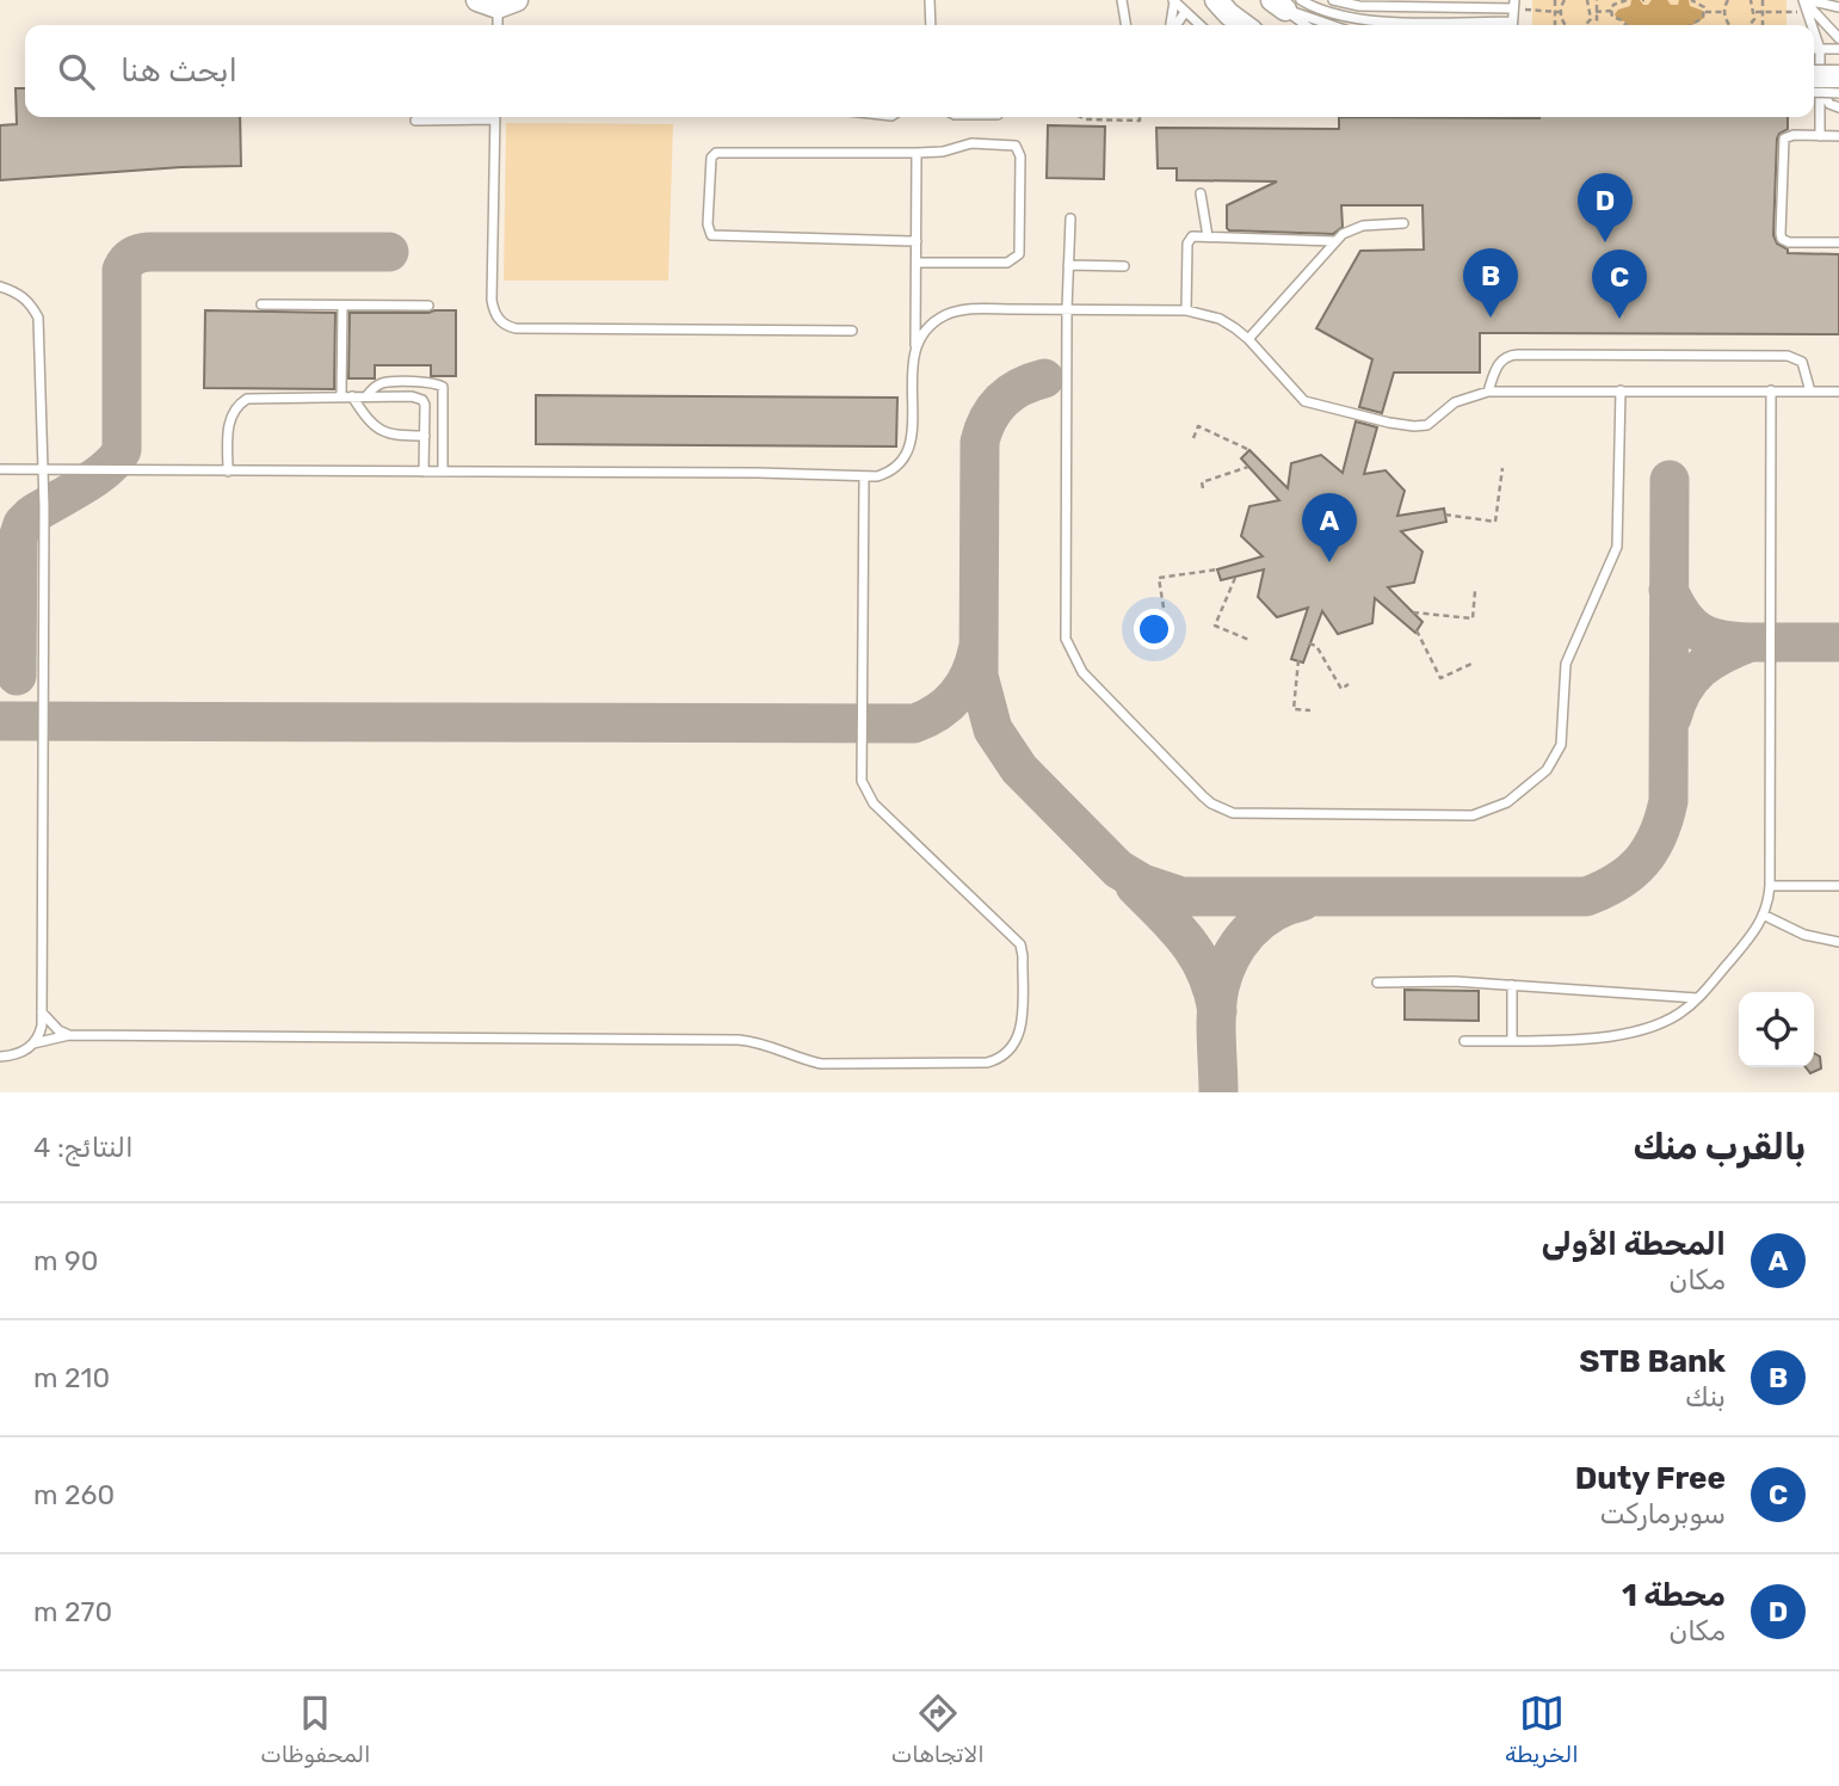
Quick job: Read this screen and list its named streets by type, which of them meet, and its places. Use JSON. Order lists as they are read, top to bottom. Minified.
{"page":{"search":"ابحث هنا","pins":["D","B","C","A"],"heading":["بالقرب منك","النتائج: 4"],"list":[{"mark":"A","name":"المحطة الأولى","note":"مكان","value":"90 m"},{"mark":"B","name":"STB Bank","note":"بنك","value":"210 m"},{"mark":"C","name":"Duty Free","note":"سوبرماركت","value":"260 m"},{"mark":"D","name":"محطة 1","note":"مكان","value":"270 m"}],"nav":["الخريطة","الاتجاهات","المحفوظات"]}}
